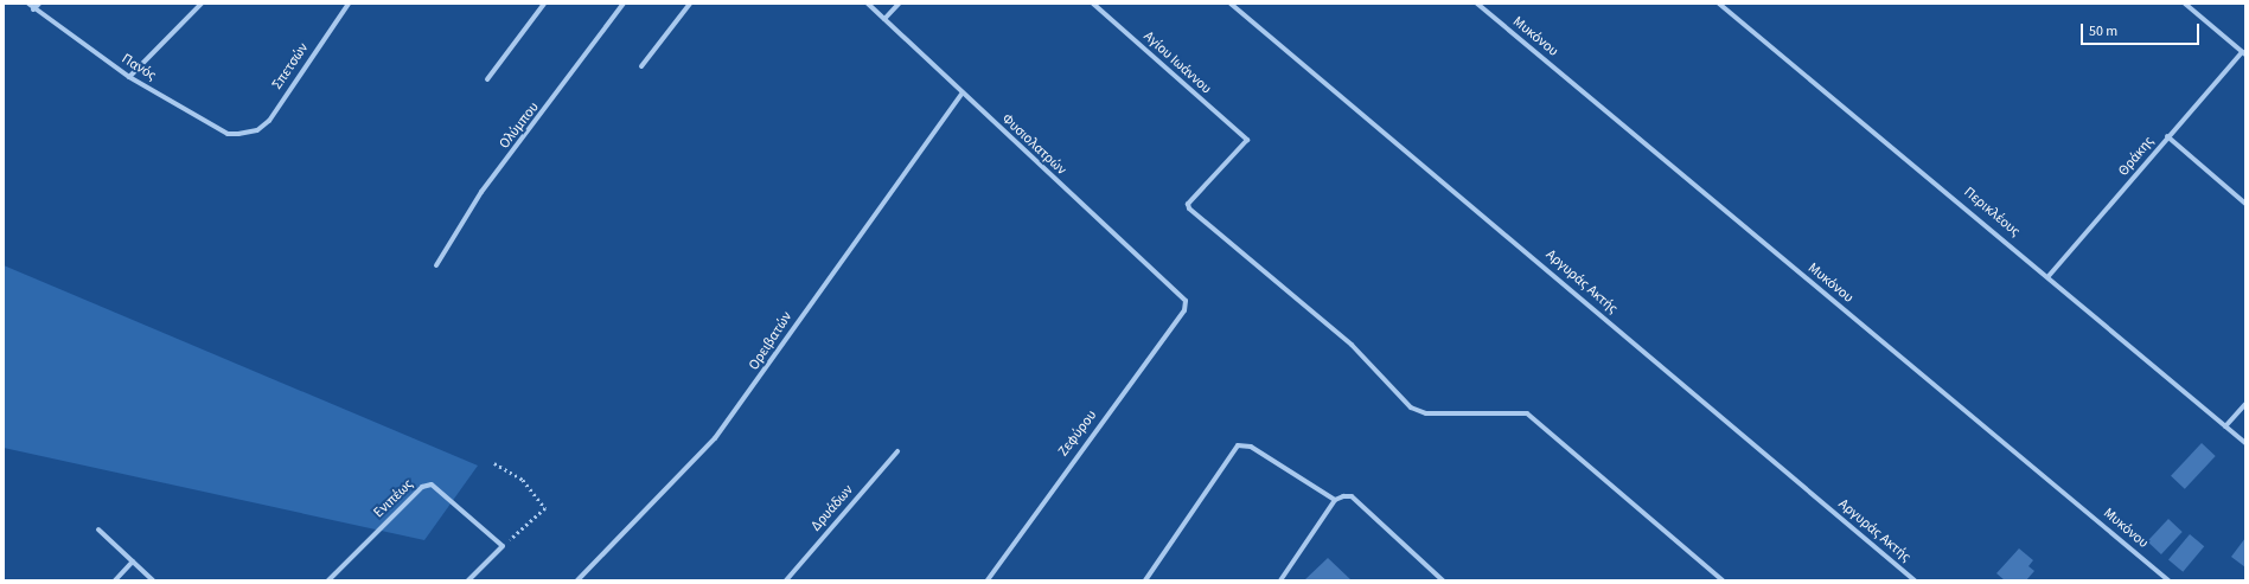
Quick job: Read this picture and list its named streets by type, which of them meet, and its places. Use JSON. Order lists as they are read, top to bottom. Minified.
{"streets":{"street":["Μυκόνου","Αγίου Ιωάννου","Σπετσών","Πανός","Ολύμπου","Φυσιολατρών","Θράκης","Περικλέους","Αργυράς Ακτής","Ορειβατών","Ζεφύρου","Ενιπέως","Δρυάδων"]},"crossings":[["Σπετσών","Πανός"],["Φυσιολατρών","Ορειβατών"],["Φυσιολατρών","Ζεφύρου"],["Θράκης","Περικλέους"]],"scale_bar":"50 m"}
